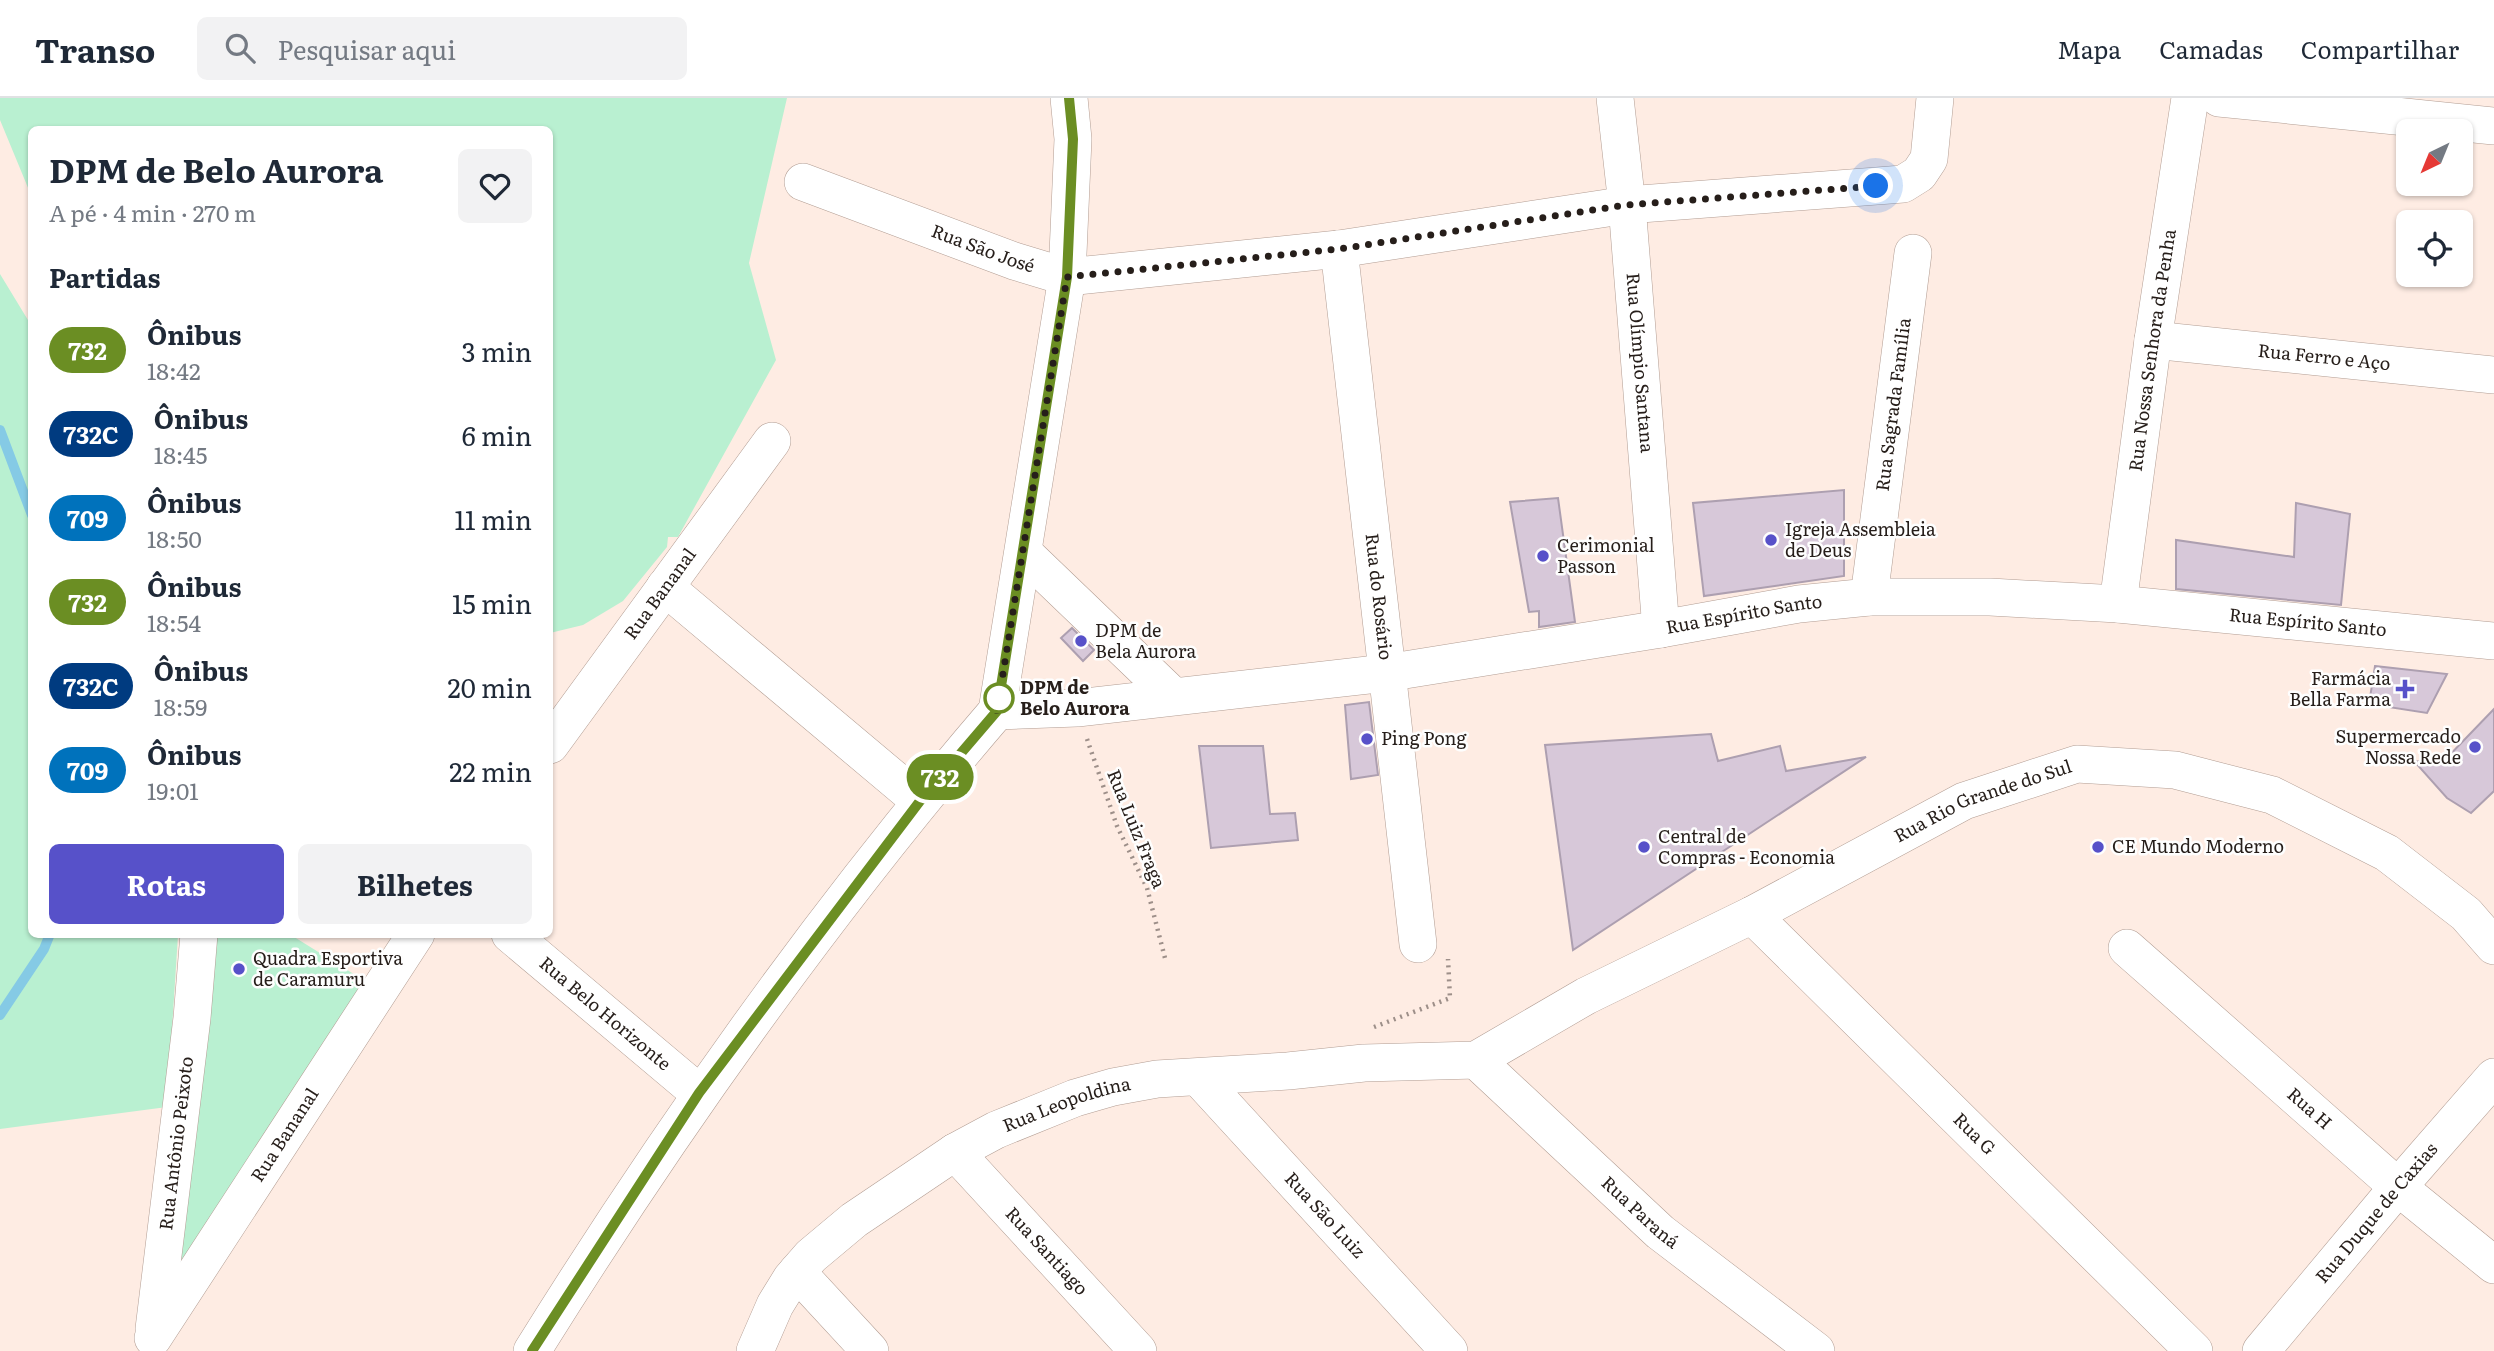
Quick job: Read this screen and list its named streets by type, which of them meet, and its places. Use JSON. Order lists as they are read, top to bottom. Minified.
{"streets":{"street":["Rua São José","Rua Nossa Senhora da Penha","Rua Ferro e Aço","Rua Olímpio Santana","Rua Sagrada Família","Rua Bananal","Rua do Rosário","Rua Espírito Santo","Rua Rio Grande do Sul","Rua Belo Horizonte","Rua Leopoldina","Rua H","Rua G","Rua Antônio Peixoto","Rua Paraná","Rua Duque de Caxias","Rua São Luiz","Rua Santiago"],"path":["Rua Luiz Fraga"]},"crossings":[["Rua São José","Rua Olímpio Santana"],["Rua São José","Rua do Rosário"],["Rua Nossa Senhora da Penha","Rua Ferro e Aço"],["Rua Nossa Senhora da Penha","Rua Espírito Santo"],["Rua Olímpio Santana","Rua Espírito Santo"],["Rua Sagrada Família","Rua Espírito Santo"],["Rua Bananal","Rua Antônio Peixoto"],["Rua do Rosário","Rua Espírito Santo"],["Rua Espírito Santo","Rua Luiz Fraga"],["Rua Rio Grande do Sul","Rua Leopoldina"],["Rua Rio Grande do Sul","Rua G"],["Rua Rio Grande do Sul","Rua Paraná"],["Rua Leopoldina","Rua Paraná"],["Rua Leopoldina","Rua São Luiz"],["Rua Leopoldina","Rua Santiago"],["Rua H","Rua Duque de Caxias"]],"places":{"other":["Igreja Assembleia de Deus","Cerimonial Passon","DPM de Bela Aurora","DPM de Belo Aurora","Ping Pong","Supermercado Nossa Rede","Central de Compras - Economia","CE Mundo Moderno","Quadra Esportiva de Caramuru"],"health":["Farmácia Bella Farma"]},"lines":["bus line 732"],"north":"bottom left","page":{"header":"Transo","search":"Pesquisar aqui","nav":["Mapa","Camadas","Compartilhar"],"on_map":"732","heading":[["DPM de Belo Aurora","A pé · 4 min · 270 m"],"Partidas"],"list":[{"mark":"732","name":"Ônibus","note":"18:42","value":"3 min"},{"mark":"732C","name":"Ônibus","note":"18:45","value":"6 min"},{"mark":"709","name":"Ônibus","note":"18:50","value":"11 min"},{"mark":"732","name":"Ônibus","note":"18:54","value":"15 min"},{"mark":"732C","name":"Ônibus","note":"18:59","value":"20 min"},{"mark":"709","name":"Ônibus","note":"19:01","value":"22 min"}],"buttons":["Rotas","Bilhetes"]}}
